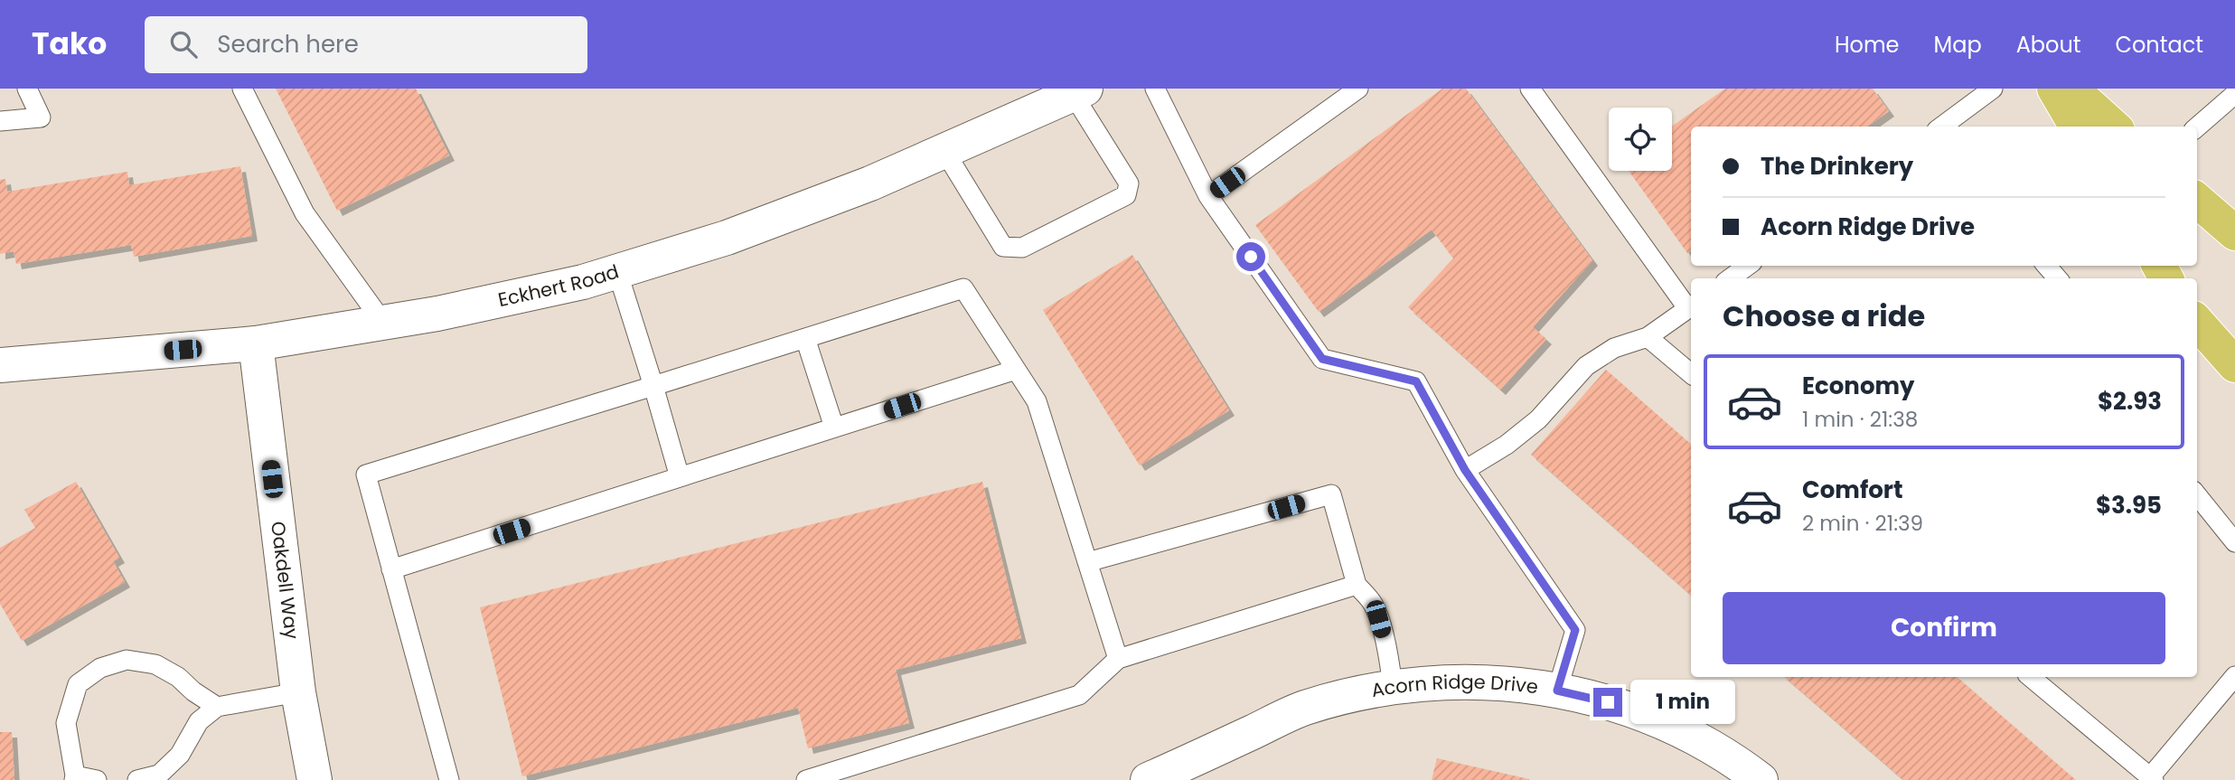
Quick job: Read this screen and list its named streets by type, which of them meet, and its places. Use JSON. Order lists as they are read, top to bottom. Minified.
{"streets":{"main road":["Eckhert Road","Oakdell Way","Acorn Ridge Drive"]},"crossings":[["Eckhert Road","Oakdell Way"]],"page":{"header":"Tako","search":"Search here","nav":["Home","Map","About","Contact"],"banner":["The Drinkery","Acorn Ridge Drive"],"heading":"Choose a ride","list":[{"name":"Economy","note":"1 min · 21:38","value":"$2.93"},{"name":"Comfort","note":"2 min · 21:39","value":"$3.95"}],"buttons":"Confirm","bubble":"1 min"}}
